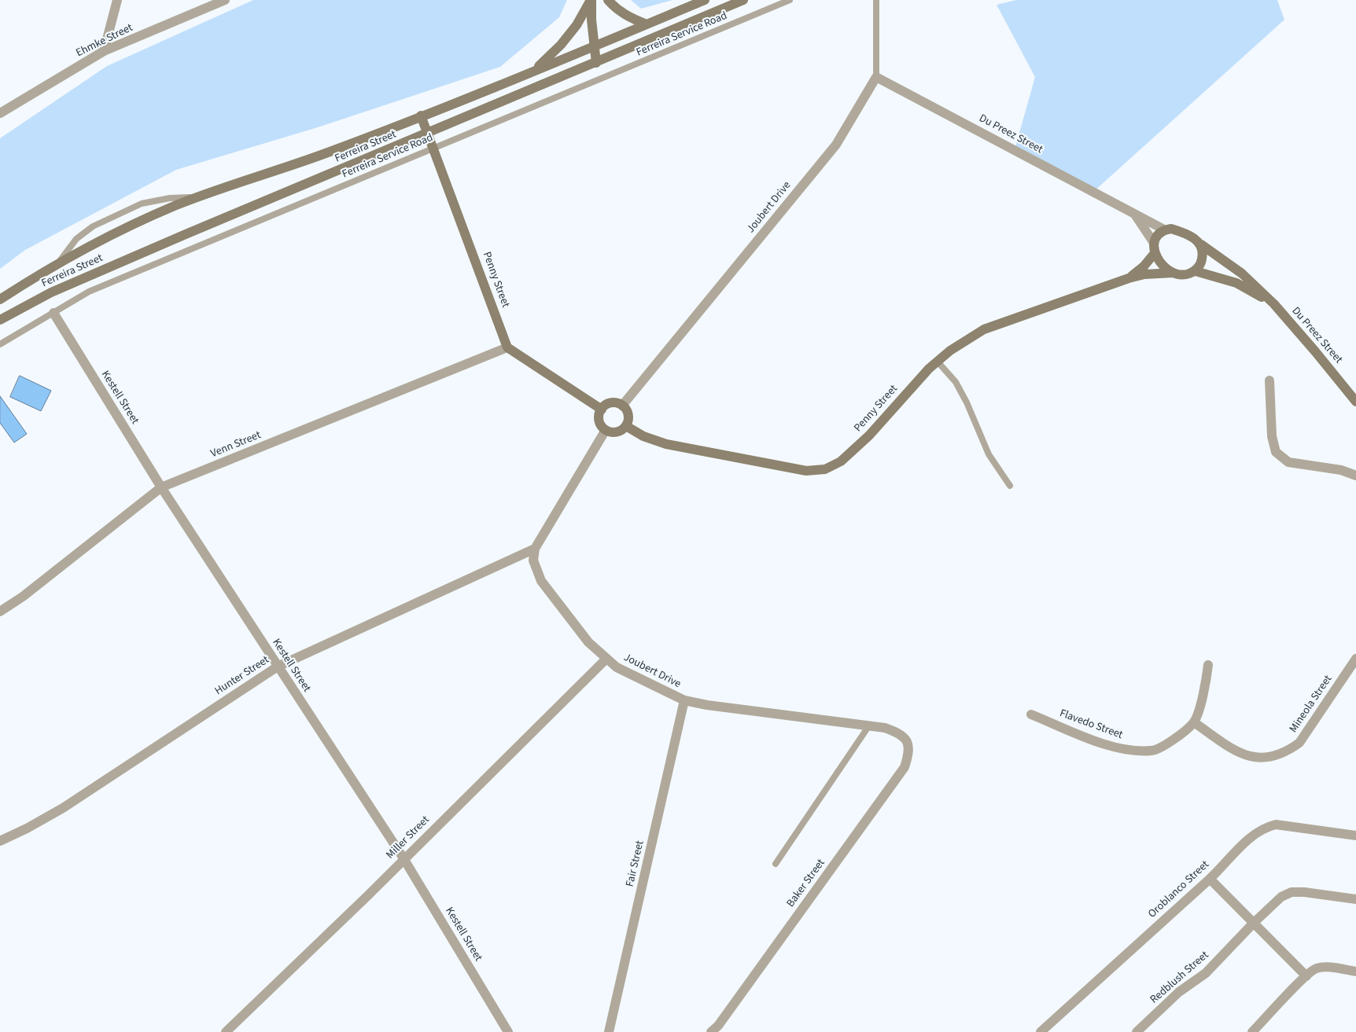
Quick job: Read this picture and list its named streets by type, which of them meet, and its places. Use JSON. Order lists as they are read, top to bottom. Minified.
{"streets":{"main road":["Du Preez Street","Ferreira Street","Penny Street"],"street":["Ehmke Street","Joubert Drive","Kestell Street","Venn Street","Hunter Street","Mineola Street","Flavedo Street","Miller Street","Fair Street","Baker Street","Oroblanco Street","Redblush Street"],"lane":["Ferreira Service Road"]},"crossings":[["Ferreira Service Road","Penny Street"],["Ferreira Service Road","Kestell Street"],["Du Preez Street","Joubert Drive"],["Du Preez Street","Penny Street"],["Ferreira Street","Penny Street"],["Joubert Drive","Penny Street"],["Joubert Drive","Hunter Street"],["Joubert Drive","Miller Street"],["Joubert Drive","Fair Street"],["Joubert Drive","Baker Street"],["Penny Street","Venn Street"],["Kestell Street","Venn Street"],["Kestell Street","Hunter Street"],["Kestell Street","Miller Street"],["Mineola Street","Flavedo Street"]]}
